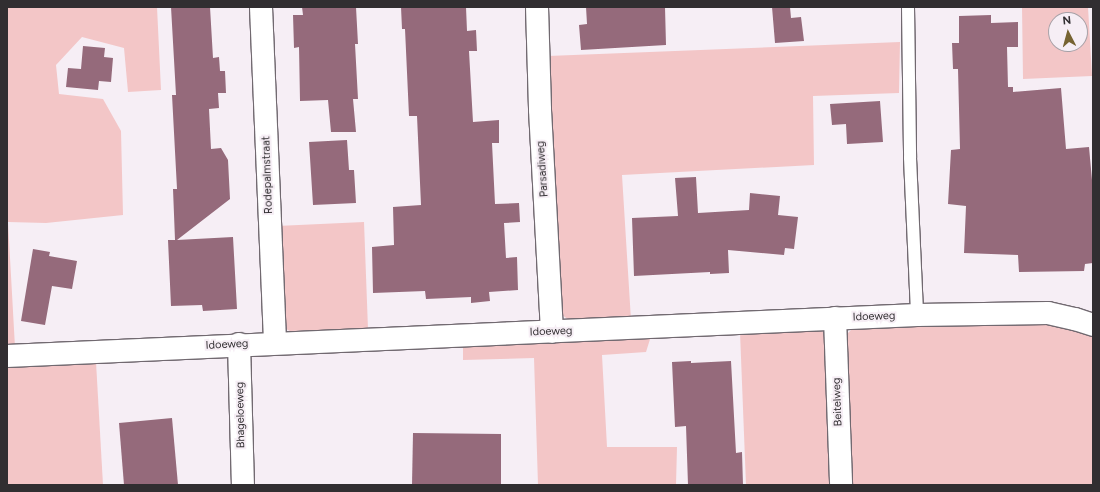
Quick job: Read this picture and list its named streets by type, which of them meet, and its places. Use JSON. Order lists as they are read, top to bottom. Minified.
{"streets":{"street":["Parsadiweg","Rodepalmstraat","Idoeweg","Beitelweg","Bhageloeweg"]},"crossings":[["Parsadiweg","Idoeweg"],["Rodepalmstraat","Idoeweg"],["Idoeweg","Beitelweg"],["Idoeweg","Bhageloeweg"]],"north":"top"}
